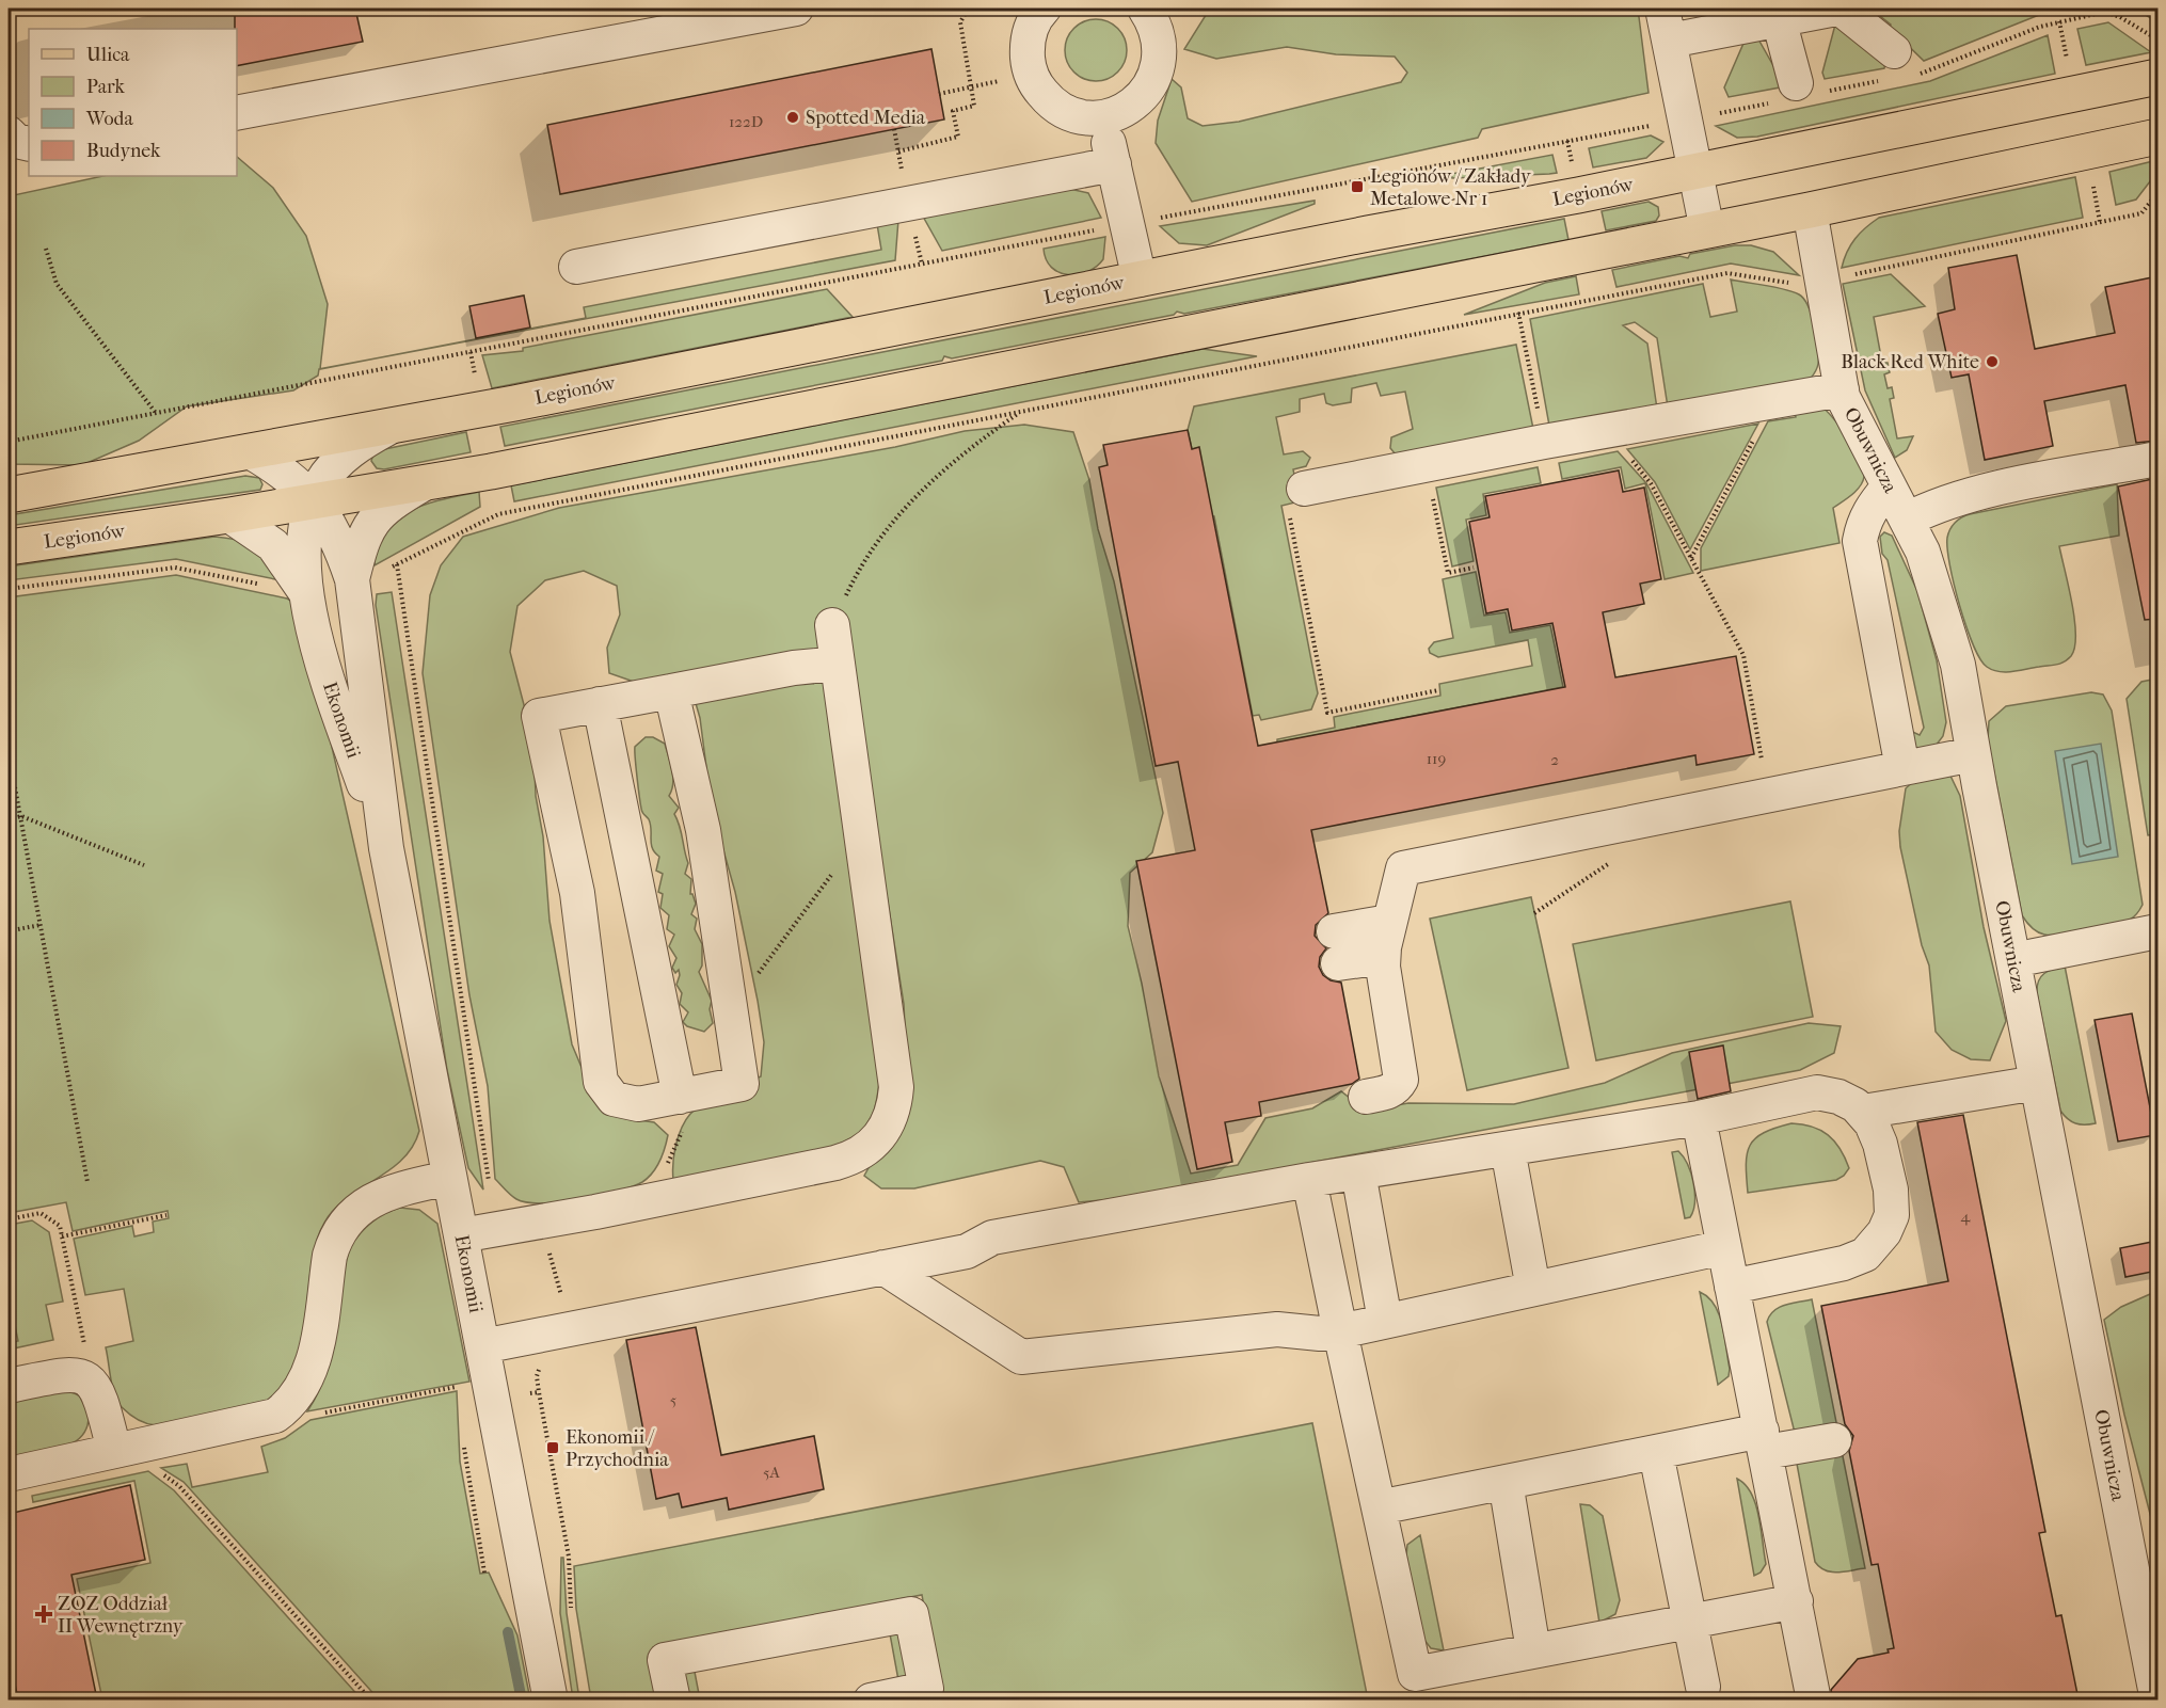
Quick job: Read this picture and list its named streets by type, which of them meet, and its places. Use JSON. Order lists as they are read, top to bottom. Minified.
{"streets":{"main road":["Legionów"],"street":["Obuwnicza","Ekonomii"]},"crossings":[["Legionów","Obuwnicza"],["Legionów","Ekonomii"]],"places":{"other":["Spotted Media","Black Red White"],"transit":["Legionów / Zakłady Metalowe Nr 1","Ekonomii / Przychodnia"],"health":["ZOZ Oddział II Wewnętrzny"]},"house_numbers":["122D","119","2","4","5","5A"],"legend":["Ulica","Park","Woda","Budynek"]}
